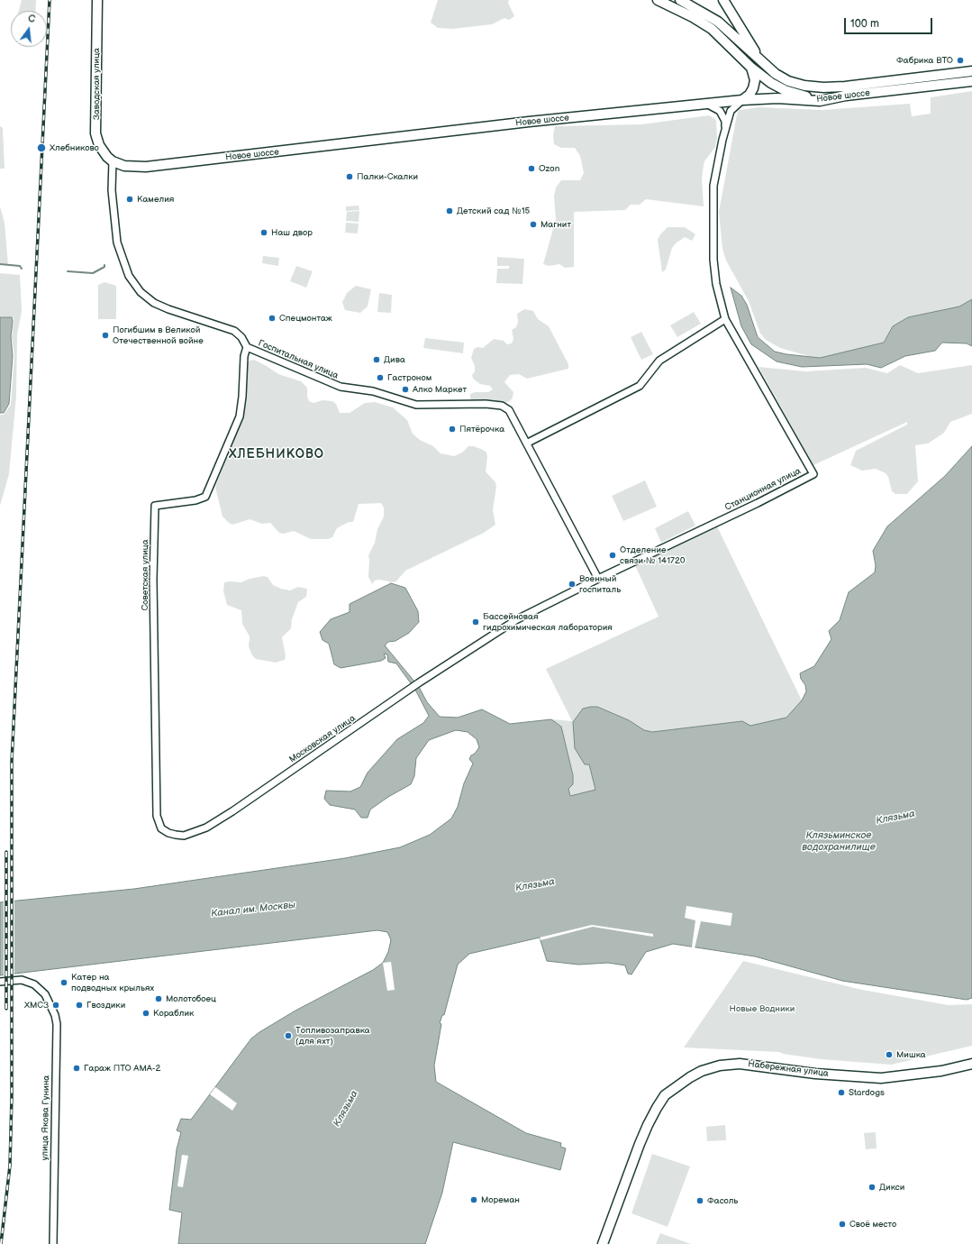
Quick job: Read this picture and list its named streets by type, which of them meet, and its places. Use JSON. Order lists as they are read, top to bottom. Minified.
{"streets":{"street":["Заводская улица","Новое шоссе","Госпитальная улица","Станционная улица","Советская улица","Московская улица","Набережная улица","улица Якова Гунина"]},"crossings":[["Заводская улица","Новое шоссе"],["Заводская улица","Госпитальная улица"],["Новое шоссе","Госпитальная улица"],["Новое шоссе","Станционная улица"],["Госпитальная улица","Советская улица"],["Станционная улица","Московская улица"],["Советская улица","Московская улица"]],"districts":["ХЛЕБНИКОВО"],"water":["Клязьма","Клязьминское водохранилище","Канал им. Москвы"],"parks":["Новые Водники"],"places":["Фабрика ВТО","Хлебниково","Ozon","Палки-Скалки","Камелия","Детский сад №15","Магнит","Наш двор","Спецмонтаж","Погибшим в Великой Отечественной войне","Дива","Гастроном","Алко Маркет","Пятёрочка","Отделение связи № 141720","Военный госпиталь","Бассейновая гидрохимическая лаборатория","Катер на подводных крыльях","Молотобоец","ХМСЗ","Гвоздики","Кораблик","Топливозаправка (для яхт)","Мишка","Гараж ПТО АМА-2","Stardogs","Дикси","Мореман","Фасоль","Своё место"],"scale_bar":"100 m","north":"top"}
